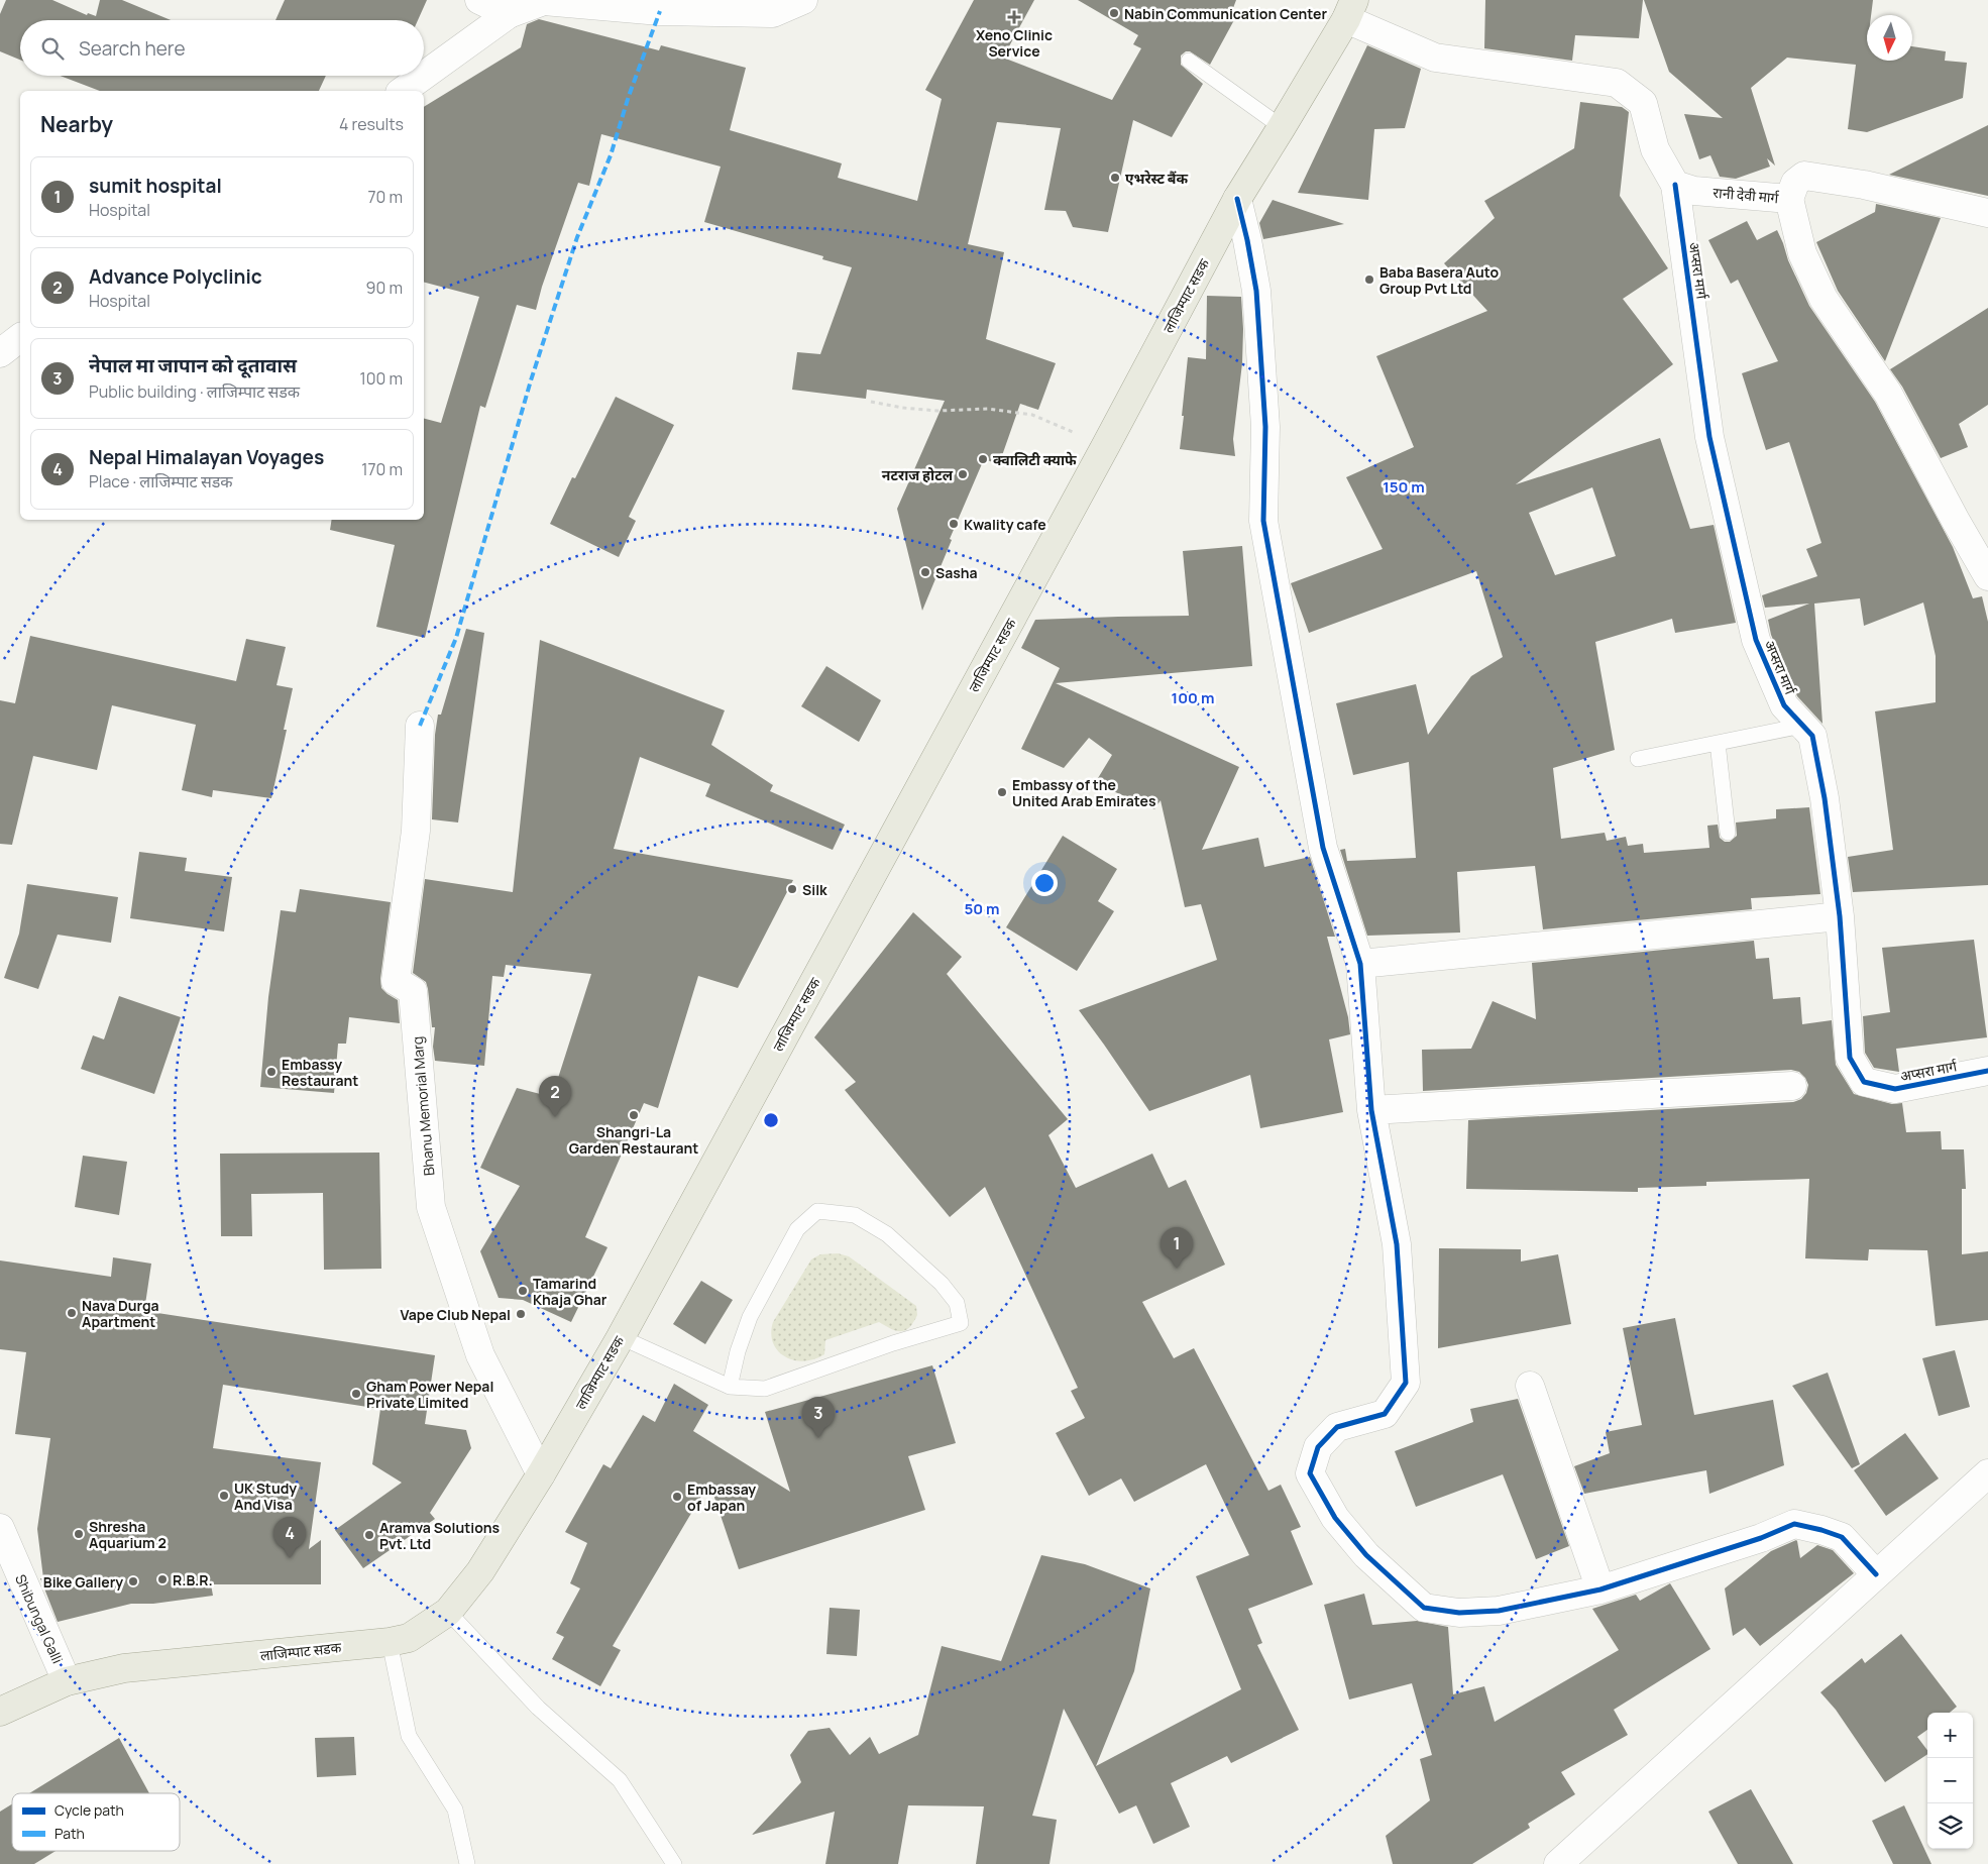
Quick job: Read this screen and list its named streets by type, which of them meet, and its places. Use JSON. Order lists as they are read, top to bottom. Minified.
{"streets":{"main road":["लाजिम्पाट सडक"],"street":["रानी देवी मार्ग","अप्सरा मार्ग","Bhanu Memorial Marg","Shibungal Galli"]},"crossings":[["रानी देवी मार्ग","अप्सरा मार्ग"],["लाजिम्पाट सडक","Bhanu Memorial Marg"],["लाजिम्पाट सडक","Shibungal Galli"]],"places":{"other":["Nabin Communication Center","एभरेस्ट बैंक","Baba Basera Auto Group Pvt Ltd","क्वालिटी क्याफे","नटराज होटल","Kwality cafe","Sasha","Embassy of the United Arab Emirates","Silk","Embassy Restaurant","Shangri-La Garden Restaurant","Tamarind Khaja Ghar","Nava Durga Apartment","Vape Club Nepal","Gham Power Nepal Private Limited","UK Study And Visa","Embassay of Japan","Shresha Aquarium 2","Aramva Solutions Pvt. Ltd","R.B.R.","Bike Gallery"],"health":["Xeno Clinic Service"]},"legend":["Cycle path","Path"],"north":"bottom","page":{"search":"Search here","heading":["Nearby","4 results"],"list":[{"mark":"1","name":"sumit hospital","note":"Hospital","value":"70 m"},{"mark":"2","name":"Advance Polyclinic","note":"Hospital","value":"90 m"},{"mark":"3","name":"नेपाल मा जापान को दूतावास","note":"Public building · लाजिम्पाट सडक","value":"100 m"},{"mark":"4","name":"Nepal Himalayan Voyages","note":"Place · लाजिम्पाट सडक","value":"170 m"}],"pins":["2","1","3","4"],"map_buttons":["+","−"]},"rings":["150 m","100 m","50 m"]}
